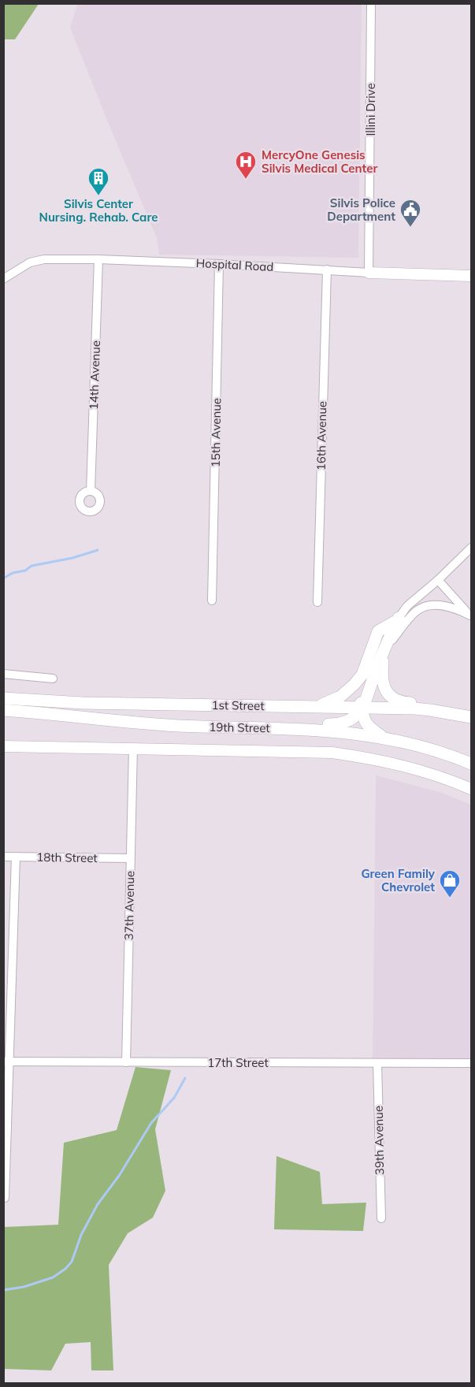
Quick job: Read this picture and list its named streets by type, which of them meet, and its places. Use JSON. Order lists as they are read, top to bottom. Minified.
{"streets":{"main road":["1st Street","19th Street"],"street":["Illini Drive","Hospital Road","14th Avenue","15th Avenue","16th Avenue","18th Street","37th Avenue","17th Street","39th Avenue"]},"crossings":[["Illini Drive","Hospital Road"],["Hospital Road","14th Avenue"],["Hospital Road","15th Avenue"],["Hospital Road","16th Avenue"],["19th Street","37th Avenue"],["18th Street","37th Avenue"],["37th Avenue","17th Street"],["17th Street","39th Avenue"]],"places":{"hospital":["MercyOne Genesis Silvis Medical Center"],"building":["Silvis Center Nursing. Rehab. Care"],"public building":["Silvis Police Department"],"shop":["Green Family Chevrolet"]}}
